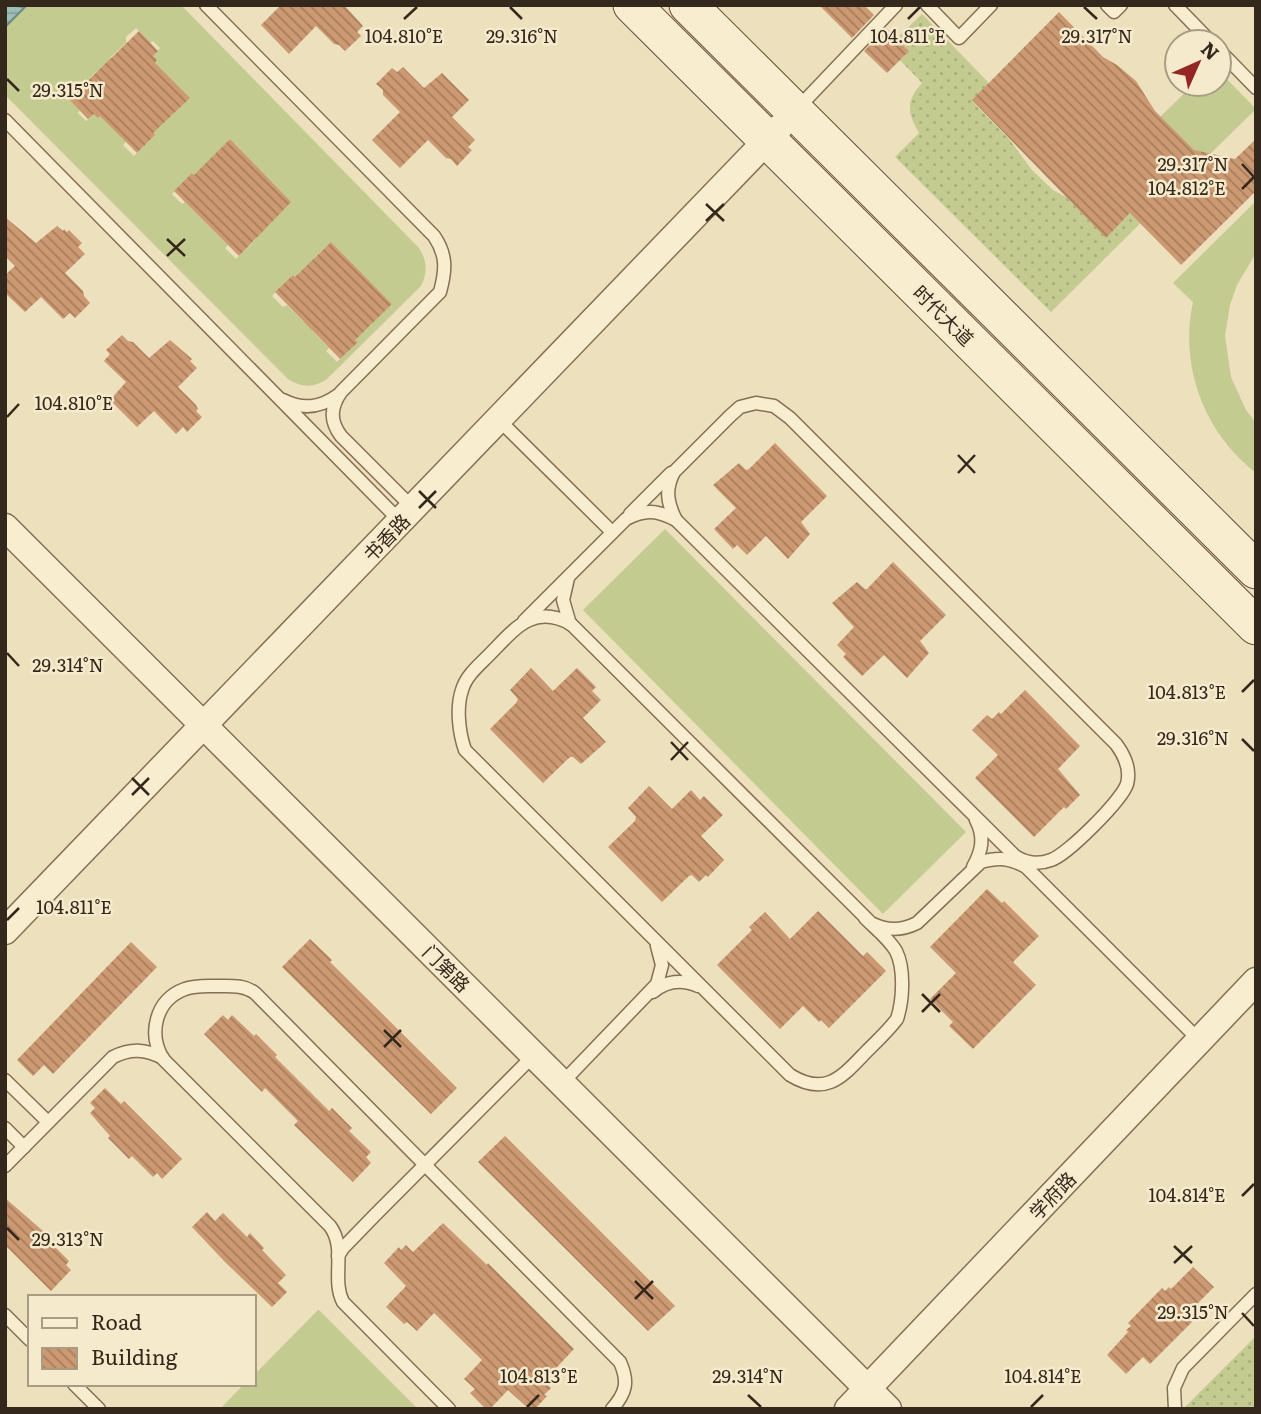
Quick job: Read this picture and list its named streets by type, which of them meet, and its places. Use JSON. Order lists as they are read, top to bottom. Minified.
{"streets":{"main road":["时代大道"],"street":["书香路","门第路","学府路"]},"crossings":[["时代大道","书香路"],["书香路","门第路"],["门第路","学府路"]],"legend":["Road","Building"],"north":"top right","coordinates":["104.810°E","29.316°N","104.811°E","29.317°N","29.315°N","104.812°E","29.314°N","104.813°E","104.814°E","29.313°N"]}
